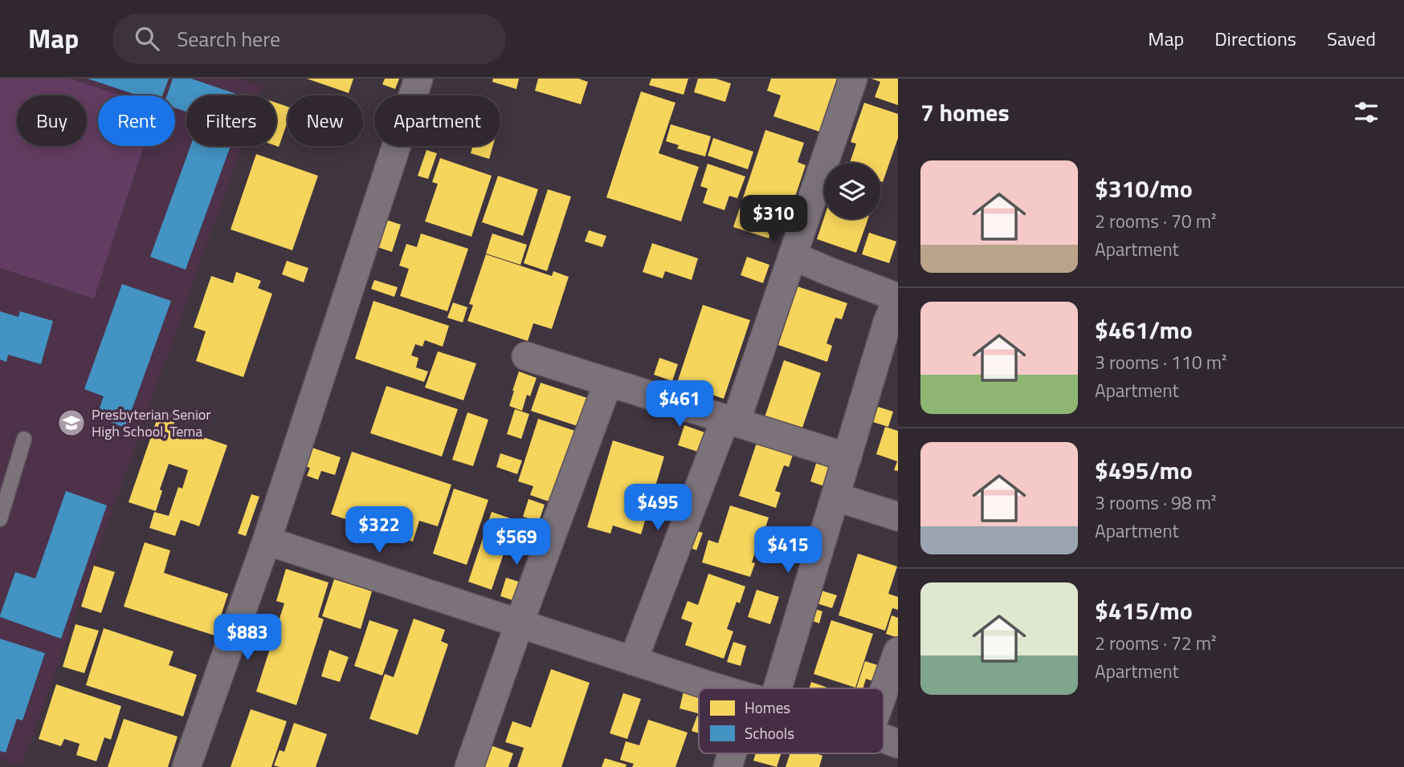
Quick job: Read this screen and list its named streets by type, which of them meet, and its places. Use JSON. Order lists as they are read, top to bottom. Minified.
{"places":{"school or university":["Presbyterian Senior High School, Tema"]},"legend":["Homes","Schools"],"page":{"header":"Map","search":"Search here","nav":["Map","Directions","Saved"],"heading":"7 homes","chip":["Buy","Rent","Filters","New","Apartment"],"list":[{"name":"$310/mo","note":"2 rooms · 70 m² · Apartment"},{"name":"$461/mo","note":"3 rooms · 110 m² · Apartment"},{"name":"$495/mo","note":"3 rooms · 98 m² · Apartment"},{"name":"$415/mo","note":"2 rooms · 72 m² · Apartment"}],"price":["$310","$461","$495","$322","$569","$415","$883"]}}
